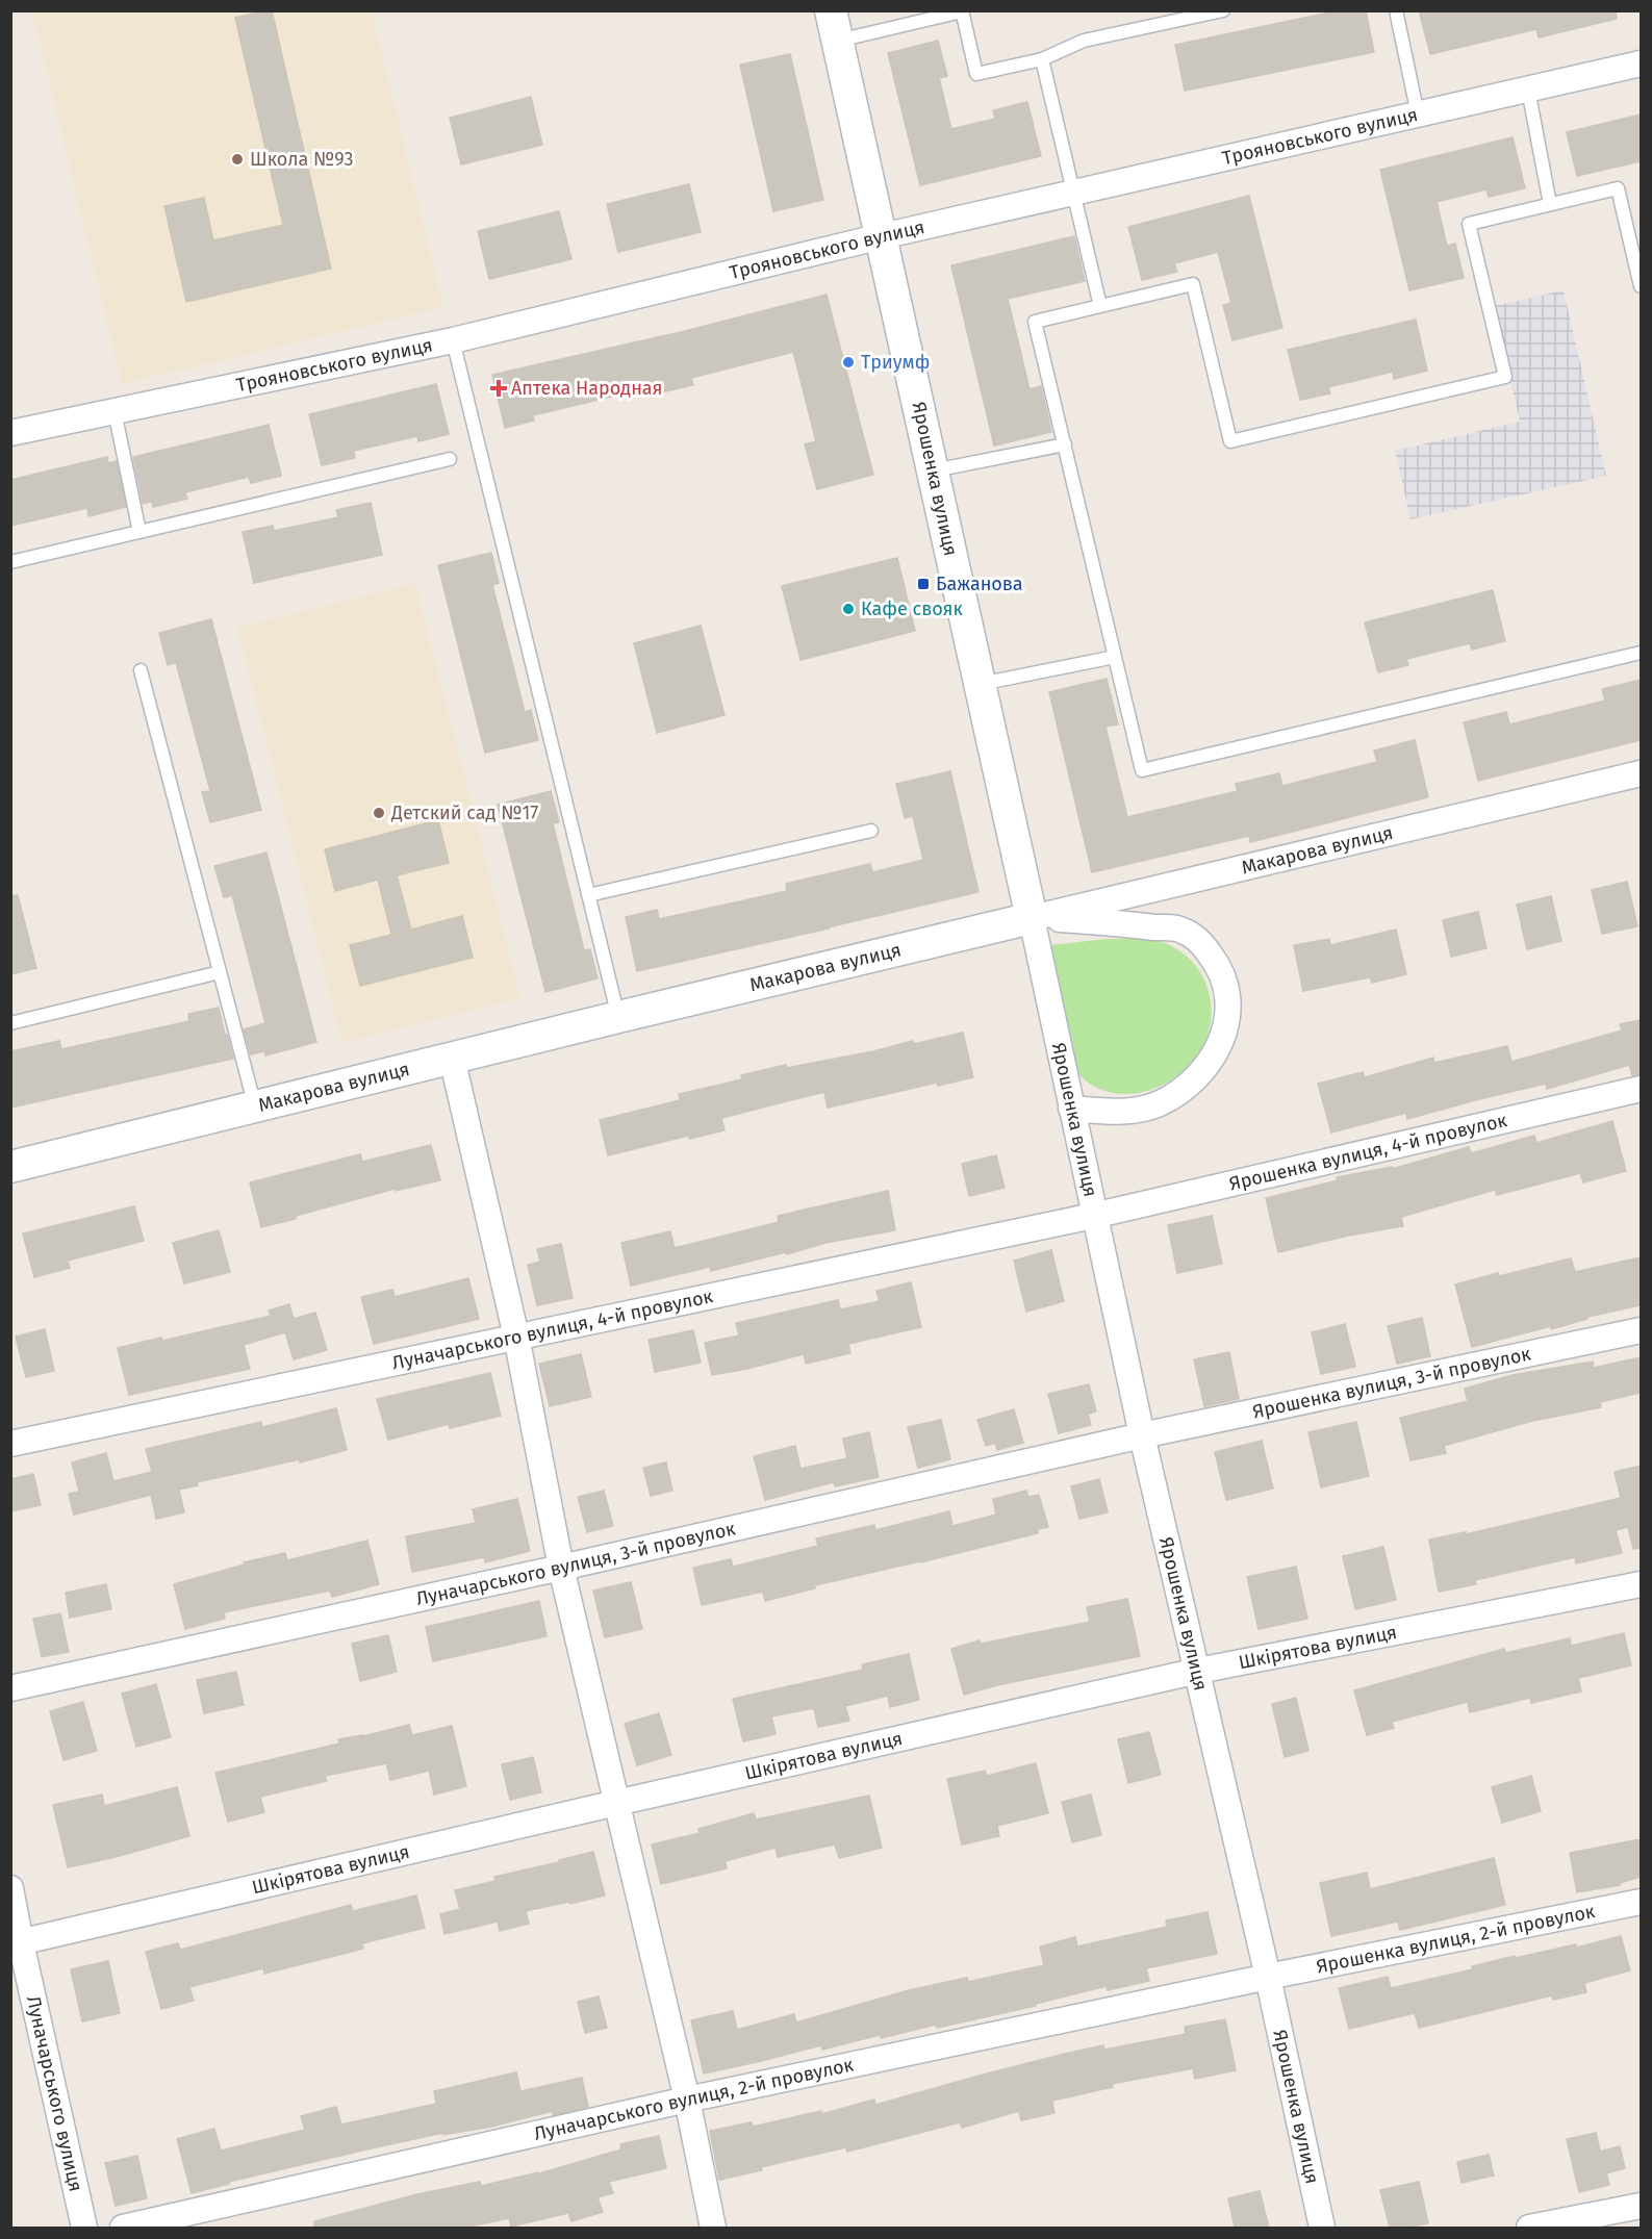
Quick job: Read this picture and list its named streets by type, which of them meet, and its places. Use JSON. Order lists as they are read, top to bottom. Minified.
{"streets":{"street":["Трояновського вулиця","Ярошенка вулиця","Макарова вулиця","Ярошенка вулиця, 4-й провулок","Луначарського вулиця, 4-й провулок","Ярошенка вулиця, 3-й провулок","Луначарського вулиця, 3-й провулок","Шкірятова вулиця","Ярошенка вулиця, 2-й провулок","Луначарського вулиця","Луначарського вулиця, 2-й провулок"]},"crossings":[["Трояновського вулиця","Ярошенка вулиця"],["Ярошенка вулиця","Макарова вулиця"],["Ярошенка вулиця","Ярошенка вулиця, 4-й провулок"],["Ярошенка вулиця","Луначарського вулиця, 4-й провулок"],["Ярошенка вулиця","Ярошенка вулиця, 3-й провулок"],["Ярошенка вулиця","Луначарського вулиця, 3-й провулок"],["Ярошенка вулиця","Шкірятова вулиця"],["Ярошенка вулиця","Ярошенка вулиця, 2-й провулок"],["Ярошенка вулиця","Луначарського вулиця, 2-й провулок"],["Ярошенка вулиця, 4-й провулок","Луначарського вулиця, 4-й провулок"],["Ярошенка вулиця, 3-й провулок","Луначарського вулиця, 3-й провулок"],["Шкірятова вулиця","Луначарського вулиця"],["Ярошенка вулиця, 2-й провулок","Луначарського вулиця, 2-й провулок"]],"places":{"other":["Школа №93","Триумф","Кафе свояк","Детский сад №17"],"health":["Аптека Народная"],"transit":["Бажанова"]}}
